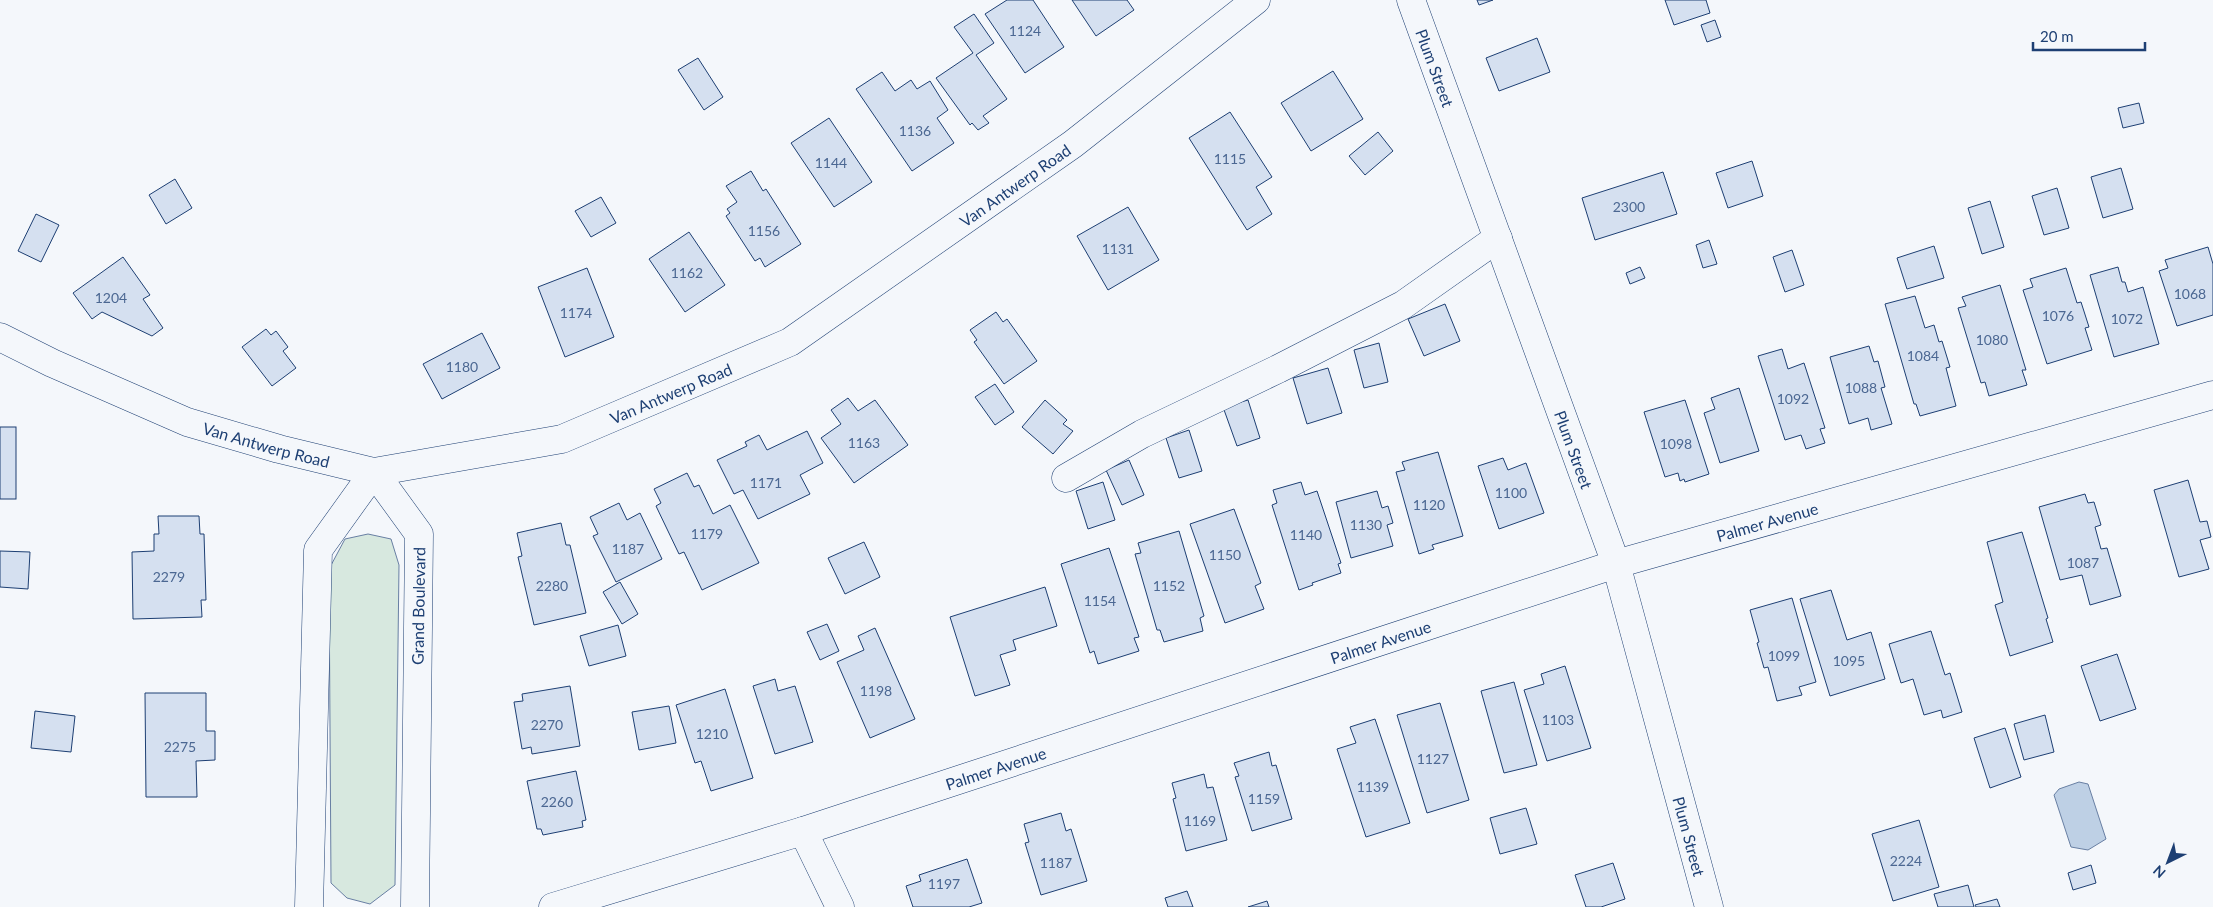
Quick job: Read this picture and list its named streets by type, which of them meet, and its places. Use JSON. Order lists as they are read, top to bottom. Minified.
{"streets":{"street":["Plum Street","Van Antwerp Road","Palmer Avenue","Grand Boulevard"]},"crossings":[["Plum Street","Palmer Avenue"],["Van Antwerp Road","Grand Boulevard"]],"house_numbers":["1124","1136","1115","1144","2300","1156","1131","1162","1068","1204","1174","1076","1072","1080","1084","1180","1088","1092","1163","1098","1171","1100","1120","1130","1179","1140","1187","1150","1087","2279","2280","1152","1154","1099","1095","1198","1103","2270","1210","2275","1127","1139","1159","2260","1169","2224","1187","1197"],"scale_bar":"20 m","north":"bottom left"}
